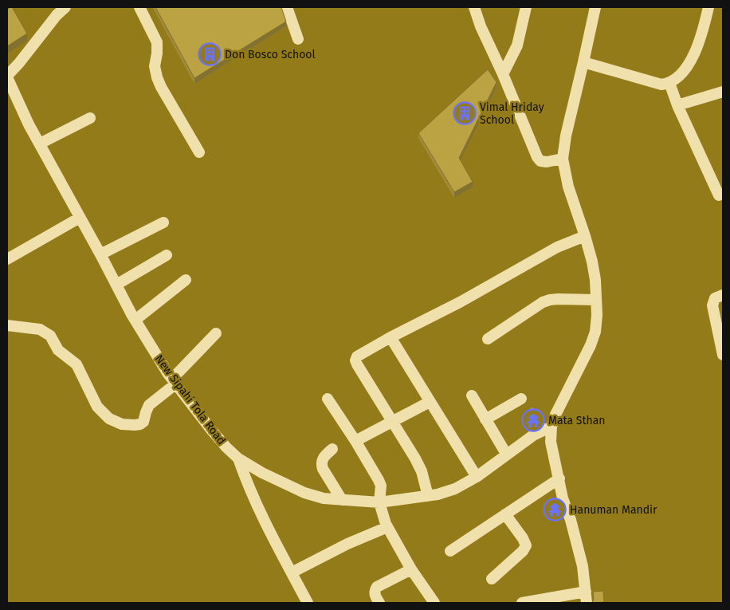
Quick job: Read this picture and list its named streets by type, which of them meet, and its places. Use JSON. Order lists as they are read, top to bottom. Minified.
{"streets":{"street":["New Sipahi Tola Road"]},"places":{"building":["Don Bosco School","Vimal Hriday School"],"temple":["Mata Sthan","Hanuman Mandir"]}}
